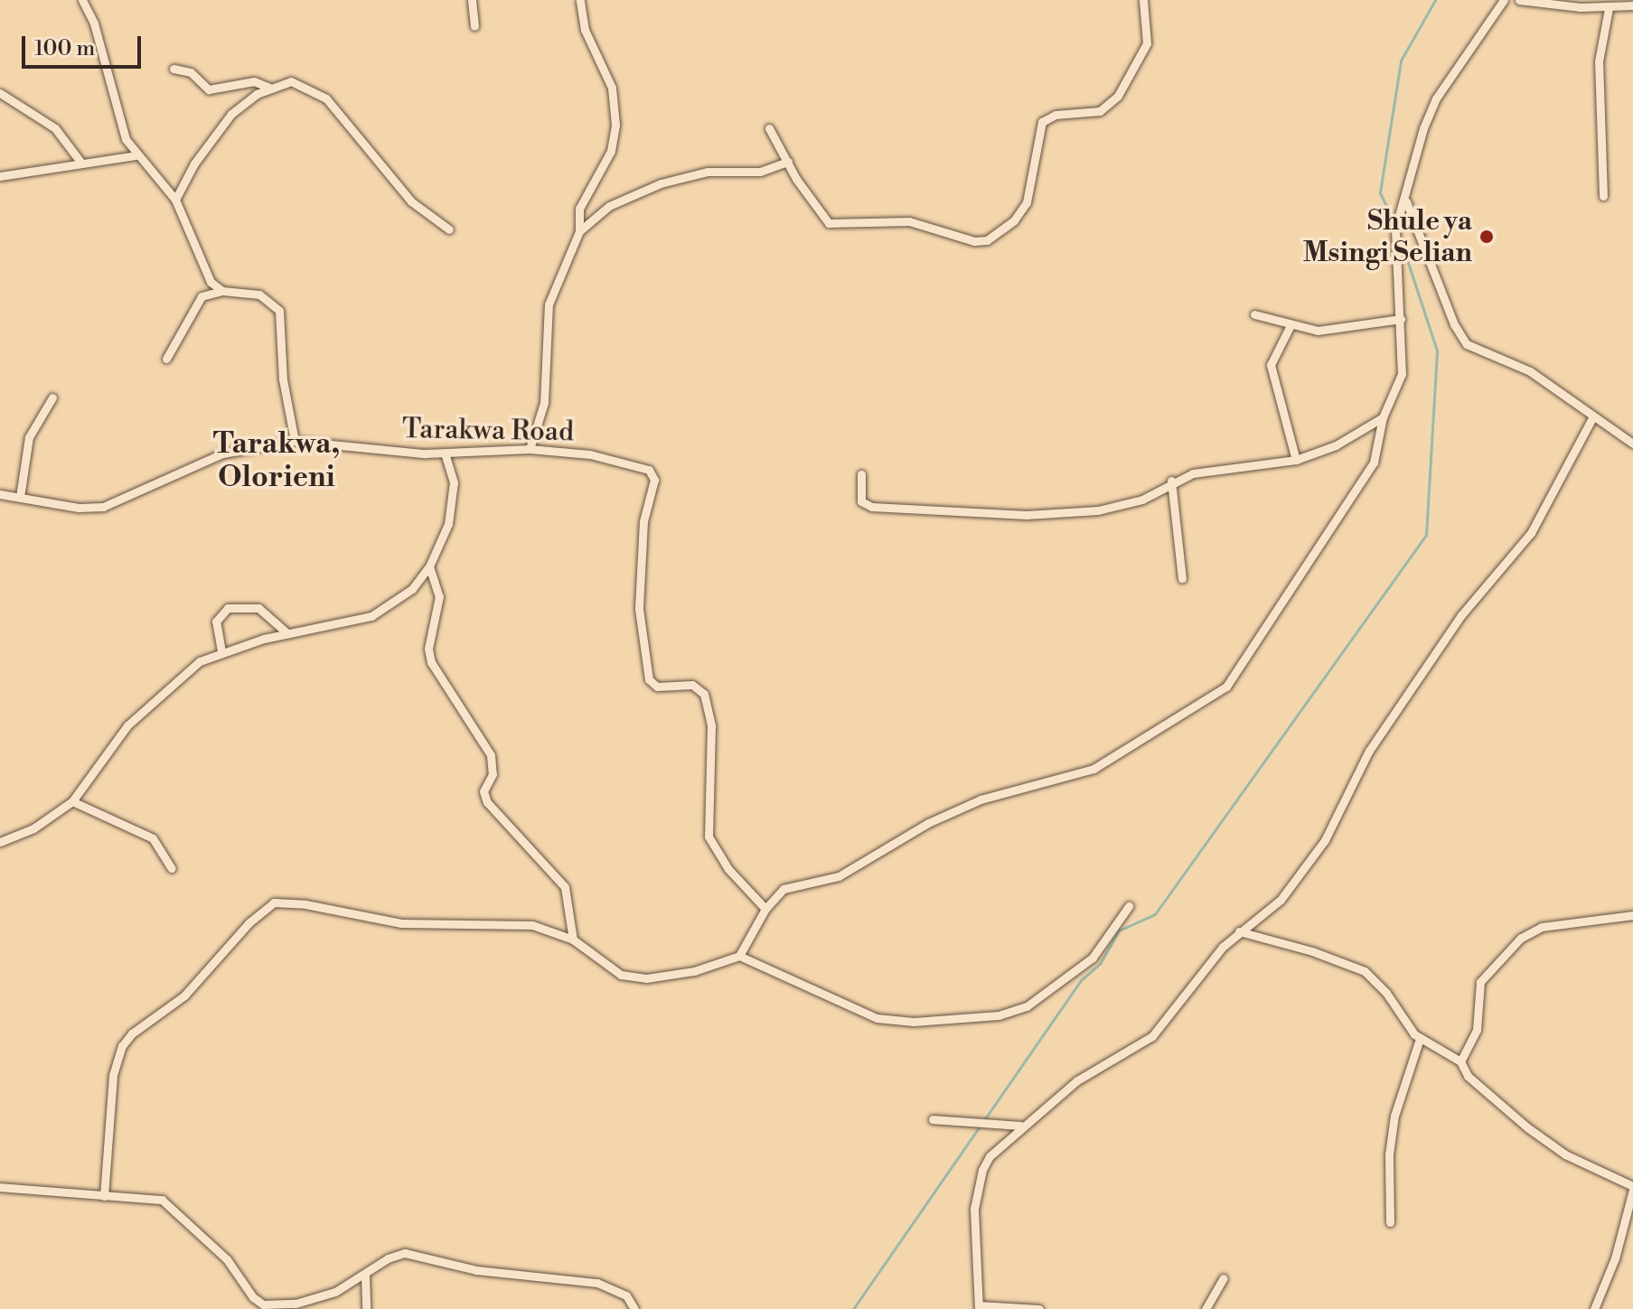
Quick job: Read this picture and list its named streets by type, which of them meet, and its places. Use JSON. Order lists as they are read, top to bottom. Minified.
{"streets":{"street":["Tarakwa Road"]},"districts":["Tarakwa, Olorieni"],"places":["Shule ya Msingi Selian"],"scale_bar":"100 m"}
